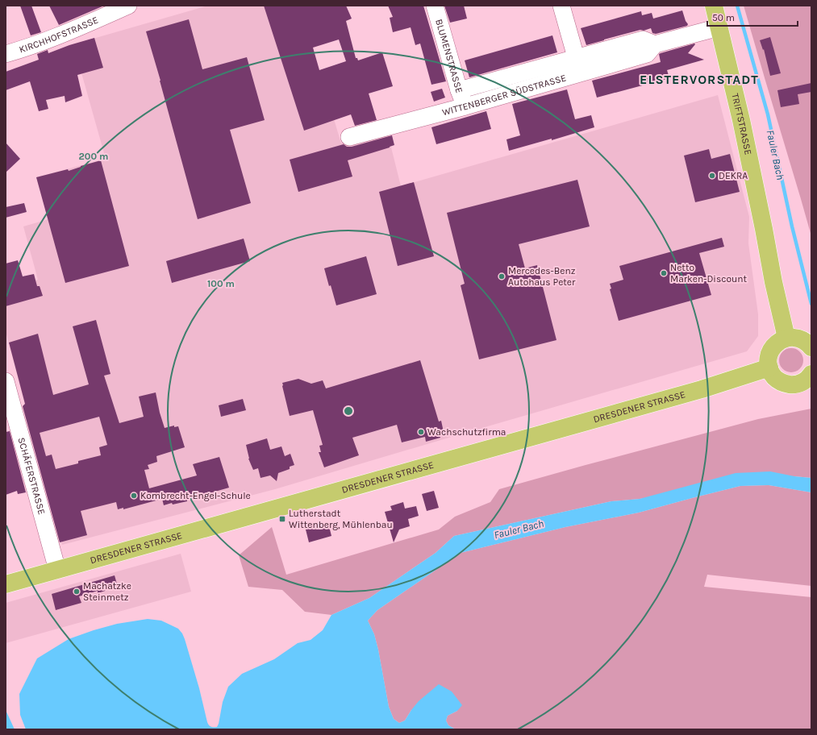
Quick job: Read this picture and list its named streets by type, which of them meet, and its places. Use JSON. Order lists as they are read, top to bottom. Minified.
{"streets":{"main road":["TRIFTSTRASSE","DRESDENER STRASSE"],"street":["KIRCHHOFSTRASSE","BLUMENSTRASSE","WITTENBERGER SÜDSTRASSE","SCHÄFERSTRASSE"]},"crossings":[["BLUMENSTRASSE","WITTENBERGER SÜDSTRASSE"],["WITTENBERGER SÜDSTRASSE","TRIFTSTRASSE"],["DRESDENER STRASSE","SCHÄFERSTRASSE"]],"districts":["ELSTERVORSTADT"],"water":["Fauler Bach"],"places":{"other":["DEKRA","Netto Marken-Discount","Mercedes-Benz Autohaus Peter","Wachschutzfirma","Kombrecht-Engel-Schule","Machatzke Steinmetz"],"transit":["Lutherstadt Wittenberg, Mühlenbau"]},"scale_bar":"50 m","rings":["200 m","100 m"]}
